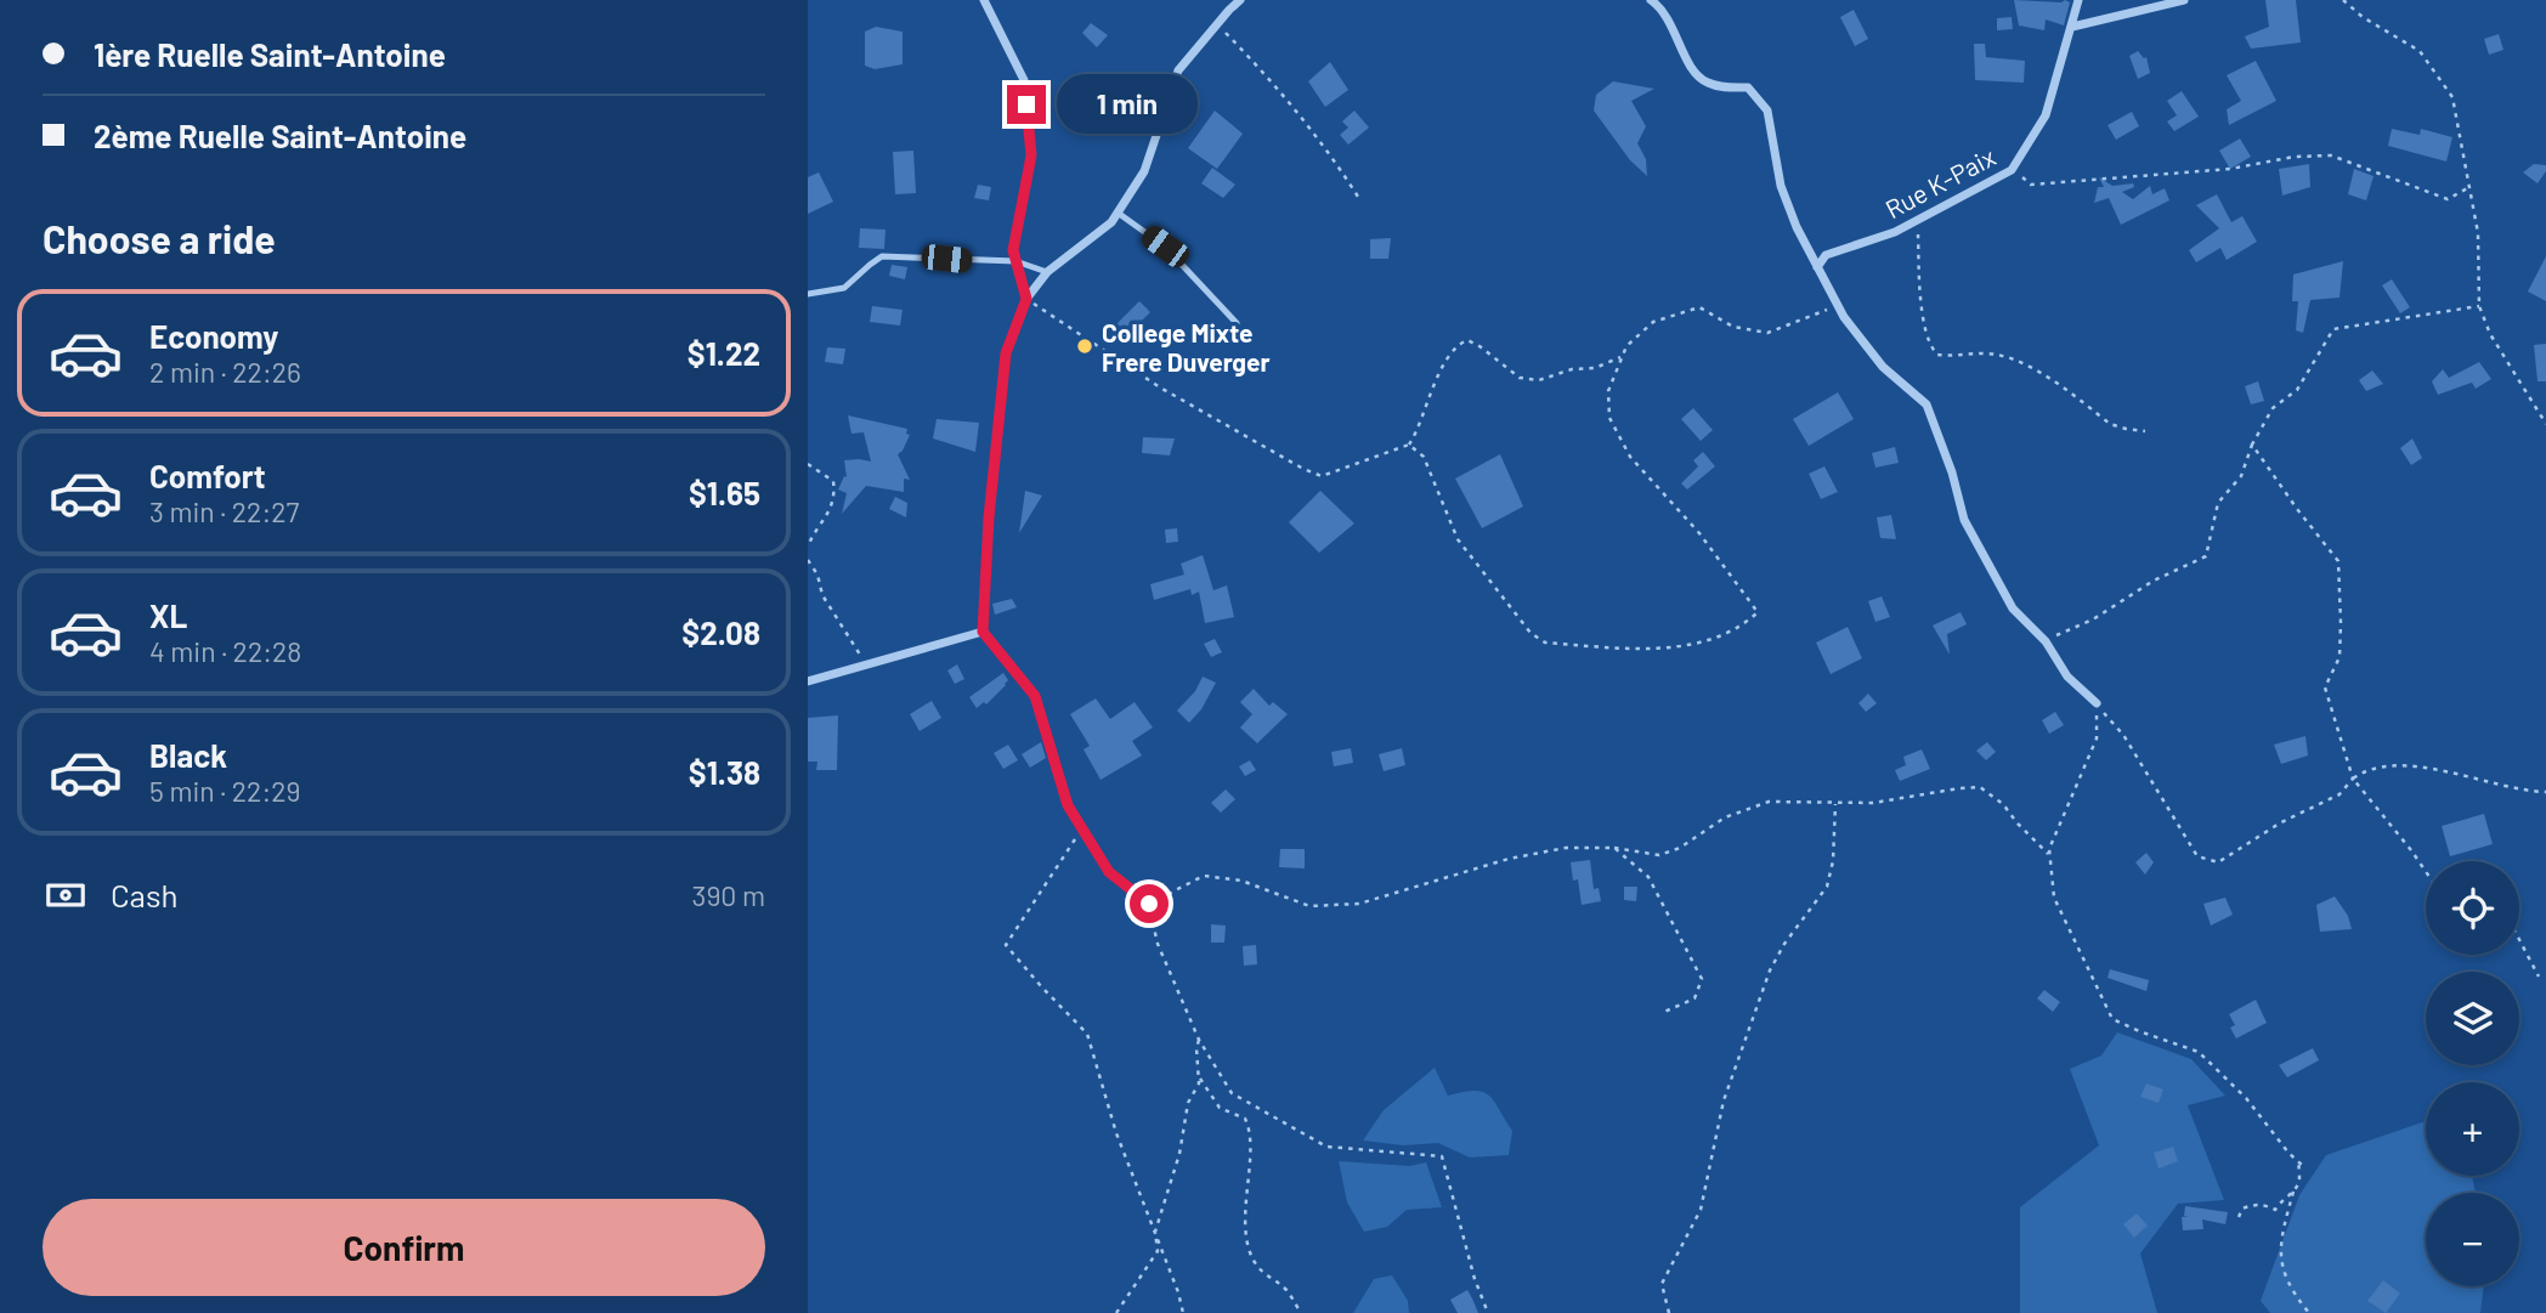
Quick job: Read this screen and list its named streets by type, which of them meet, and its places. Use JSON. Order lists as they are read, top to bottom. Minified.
{"streets":{"street":["Rue K-Paix"]},"places":["College Mixte Frere Duverger"],"page":{"banner":["1ère Ruelle Saint-Antoine","2ème Ruelle Saint-Antoine"],"bubble":"1 min","heading":"Choose a ride","list":[{"name":"Economy","note":"2 min · 22:26","value":"$1.22"},{"name":"Comfort","note":"3 min · 22:27","value":"$1.65"},{"name":"XL","note":"4 min · 22:28","value":"$2.08"},{"name":"Black","note":"5 min · 22:29","value":"$1.38"}],"pay":["Cash","390 m"],"map_buttons":["+","−"],"buttons":"Confirm"}}
